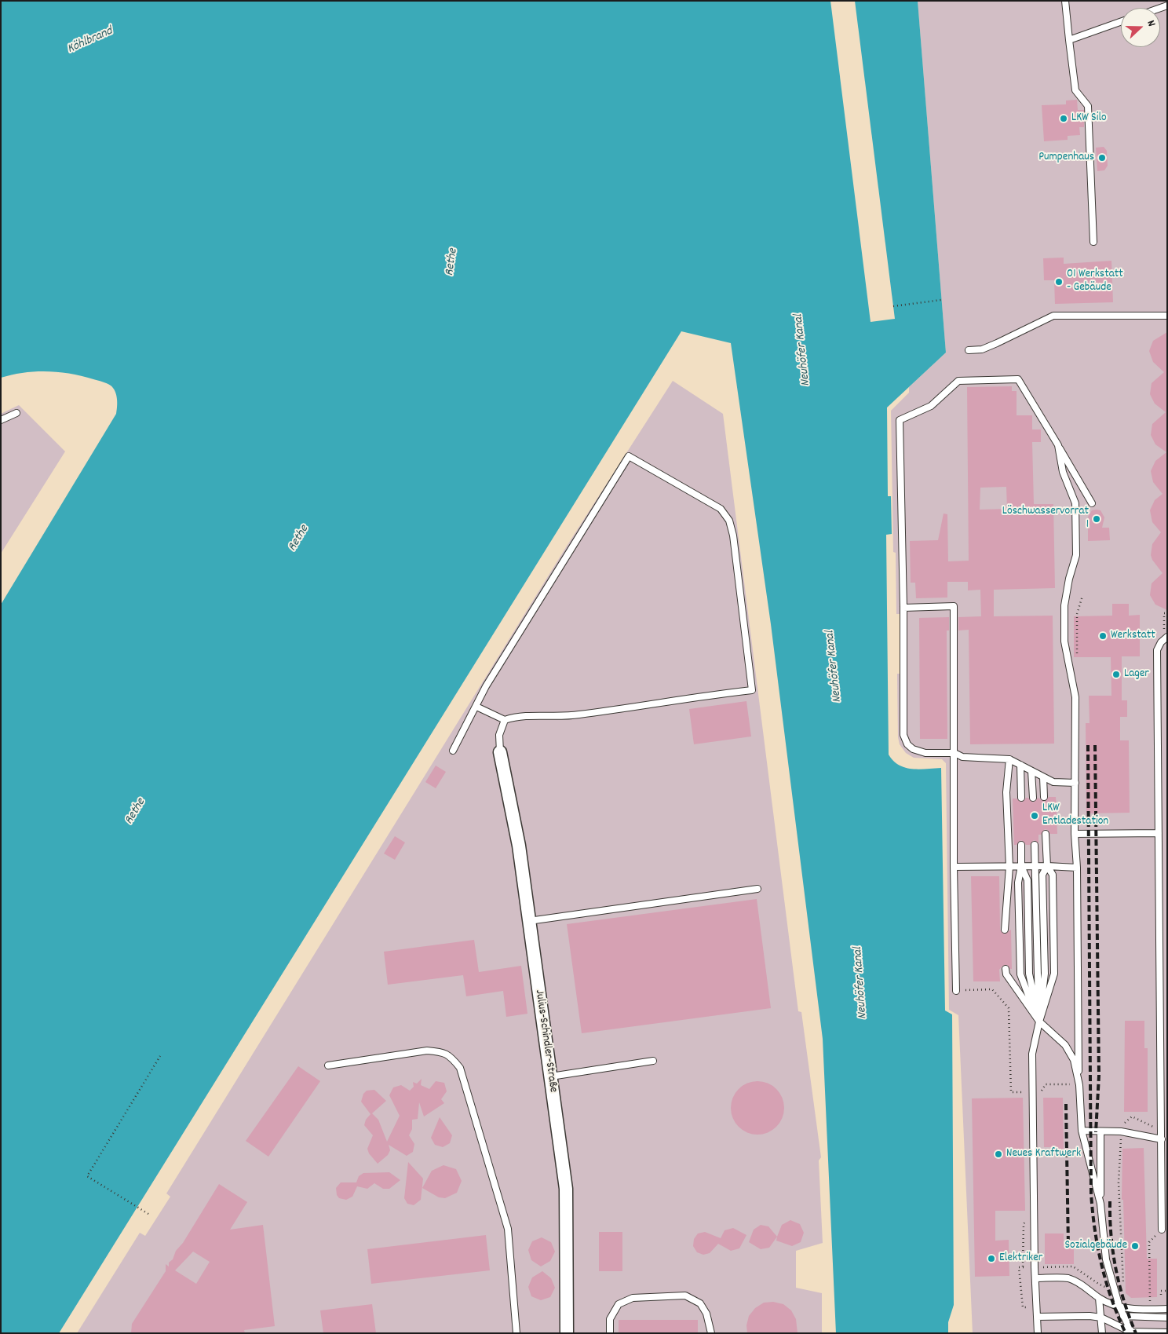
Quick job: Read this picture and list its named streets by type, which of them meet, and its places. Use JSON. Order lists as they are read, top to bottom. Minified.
{"streets":{"street":["Julius-Schindler-Straße"]},"water":["Köhlbrand","Rethe","Neuhöfer Kanal"],"places":["LKW Silo","Pumpenhaus","01 Werkstatt - Gebäude","Löschwasservorrat 1","Werkstatt","Lager","LKW Entladestation","Neues Kraftwerk","Sozialgebäude","Elektriker"],"north":"right"}
